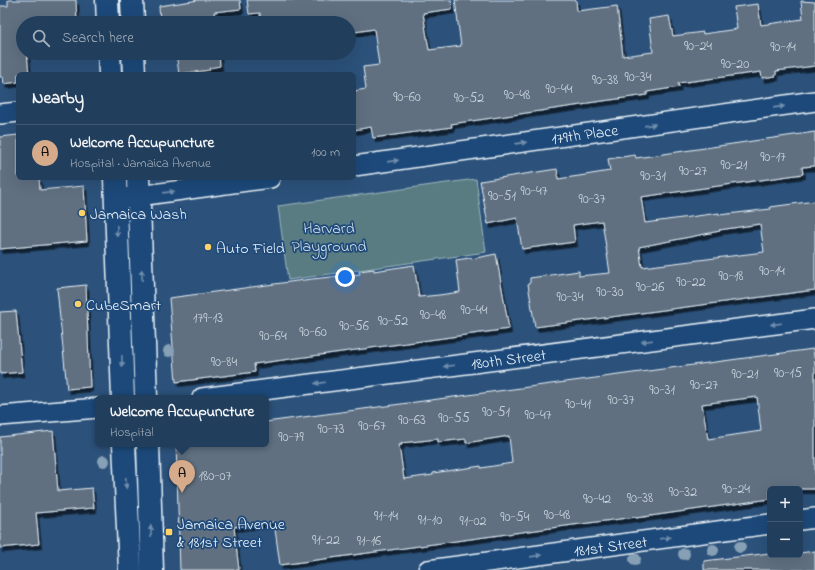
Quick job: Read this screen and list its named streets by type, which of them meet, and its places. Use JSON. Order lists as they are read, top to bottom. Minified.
{"streets":{"street":["179th Place","180th Street","181st Street"]},"one_way":["179th Place","180th Street","181st Street"],"parks":["Harvard Playground"],"places":{"other":["Jamaica Wash","Auto Field","CubeSmart"],"transit":["Jamaica Avenue & 181st Street"]},"house_numbers":["90-24","90-14","90-20","90-34","90-38","90-44","90-48","90-60","90-52","90-17","90-21","90-27","90-31","90-47","90-51","90-37","90-14","90-18","90-22","90-26","90-30","90-34","90-44","90-48","179-13","90-52","90-56","90-60","90-64","90-84","90-15","90-21","90-27","90-31","90-37","90-41","90-51","90-47","90-55","90-63","90-67","90-73","90-79","180-07","90-24","90-32","90-38","90-42","90-48","91-14","90-54","91-10","91-02","91-22","91-16"],"page":{"search":"Search here","heading":"Nearby","list":[{"mark":"A","name":"Welcome Accupuncture","note":"Hospital · Jamaica Avenue","value":"100 m"}],"popup":["Welcome Accupuncture","Hospital"],"pins":"A","map_buttons":["+","−"]}}
